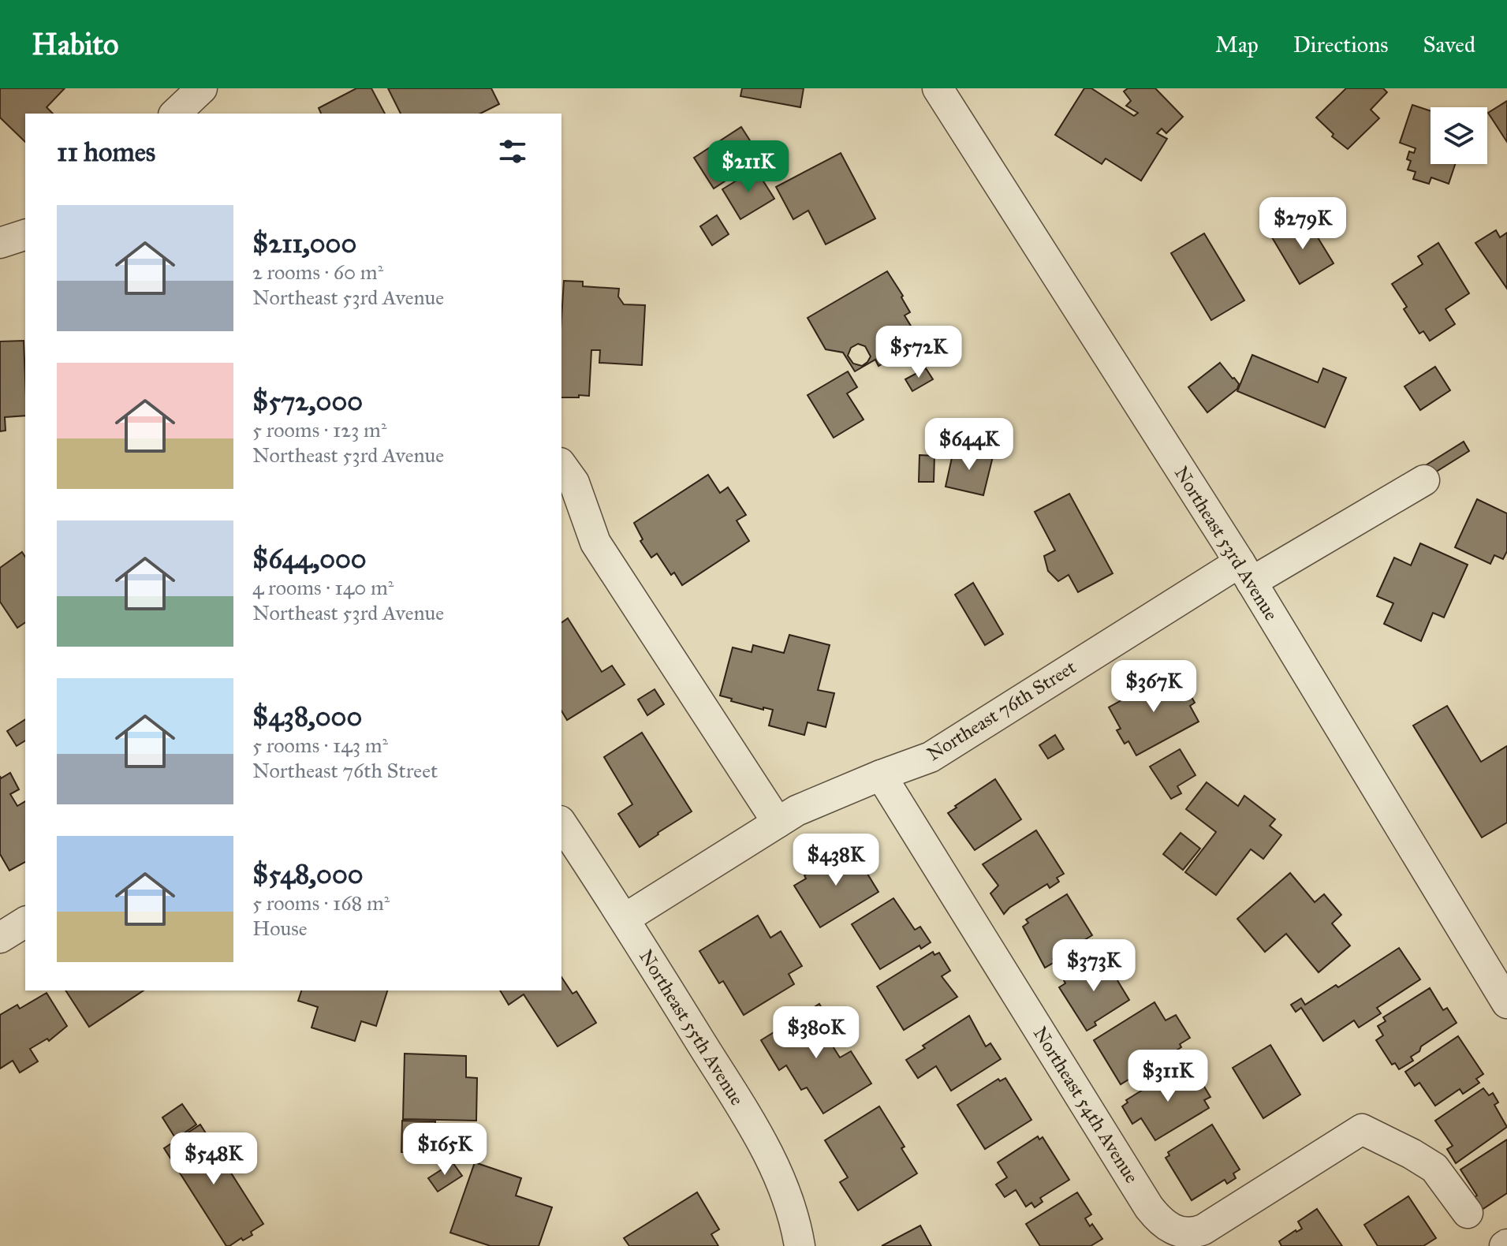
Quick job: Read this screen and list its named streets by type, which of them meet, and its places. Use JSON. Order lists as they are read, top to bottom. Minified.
{"streets":{"street":["Northeast 53rd Avenue","Northeast 76th Street","Northeast 55th Avenue","Northeast 54th Avenue"]},"crossings":[["Northeast 53rd Avenue","Northeast 76th Street"],["Northeast 76th Street","Northeast 55th Avenue"],["Northeast 76th Street","Northeast 54th Avenue"]],"page":{"header":"Habito","nav":["Map","Directions","Saved"],"heading":"11 homes","price":["$211K","$279K","$572K","$644K","$367K","$438K","$373K","$380K","$311K","$165K","$548K"],"list":[{"name":"$211,000","note":"2 rooms · 60 m² · Northeast 53rd Avenue"},{"name":"$572,000","note":"5 rooms · 123 m² · Northeast 53rd Avenue"},{"name":"$644,000","note":"4 rooms · 140 m² · Northeast 53rd Avenue"},{"name":"$438,000","note":"5 rooms · 143 m² · Northeast 76th Street"},{"name":"$548,000","note":"5 rooms · 168 m² · House"}]}}
